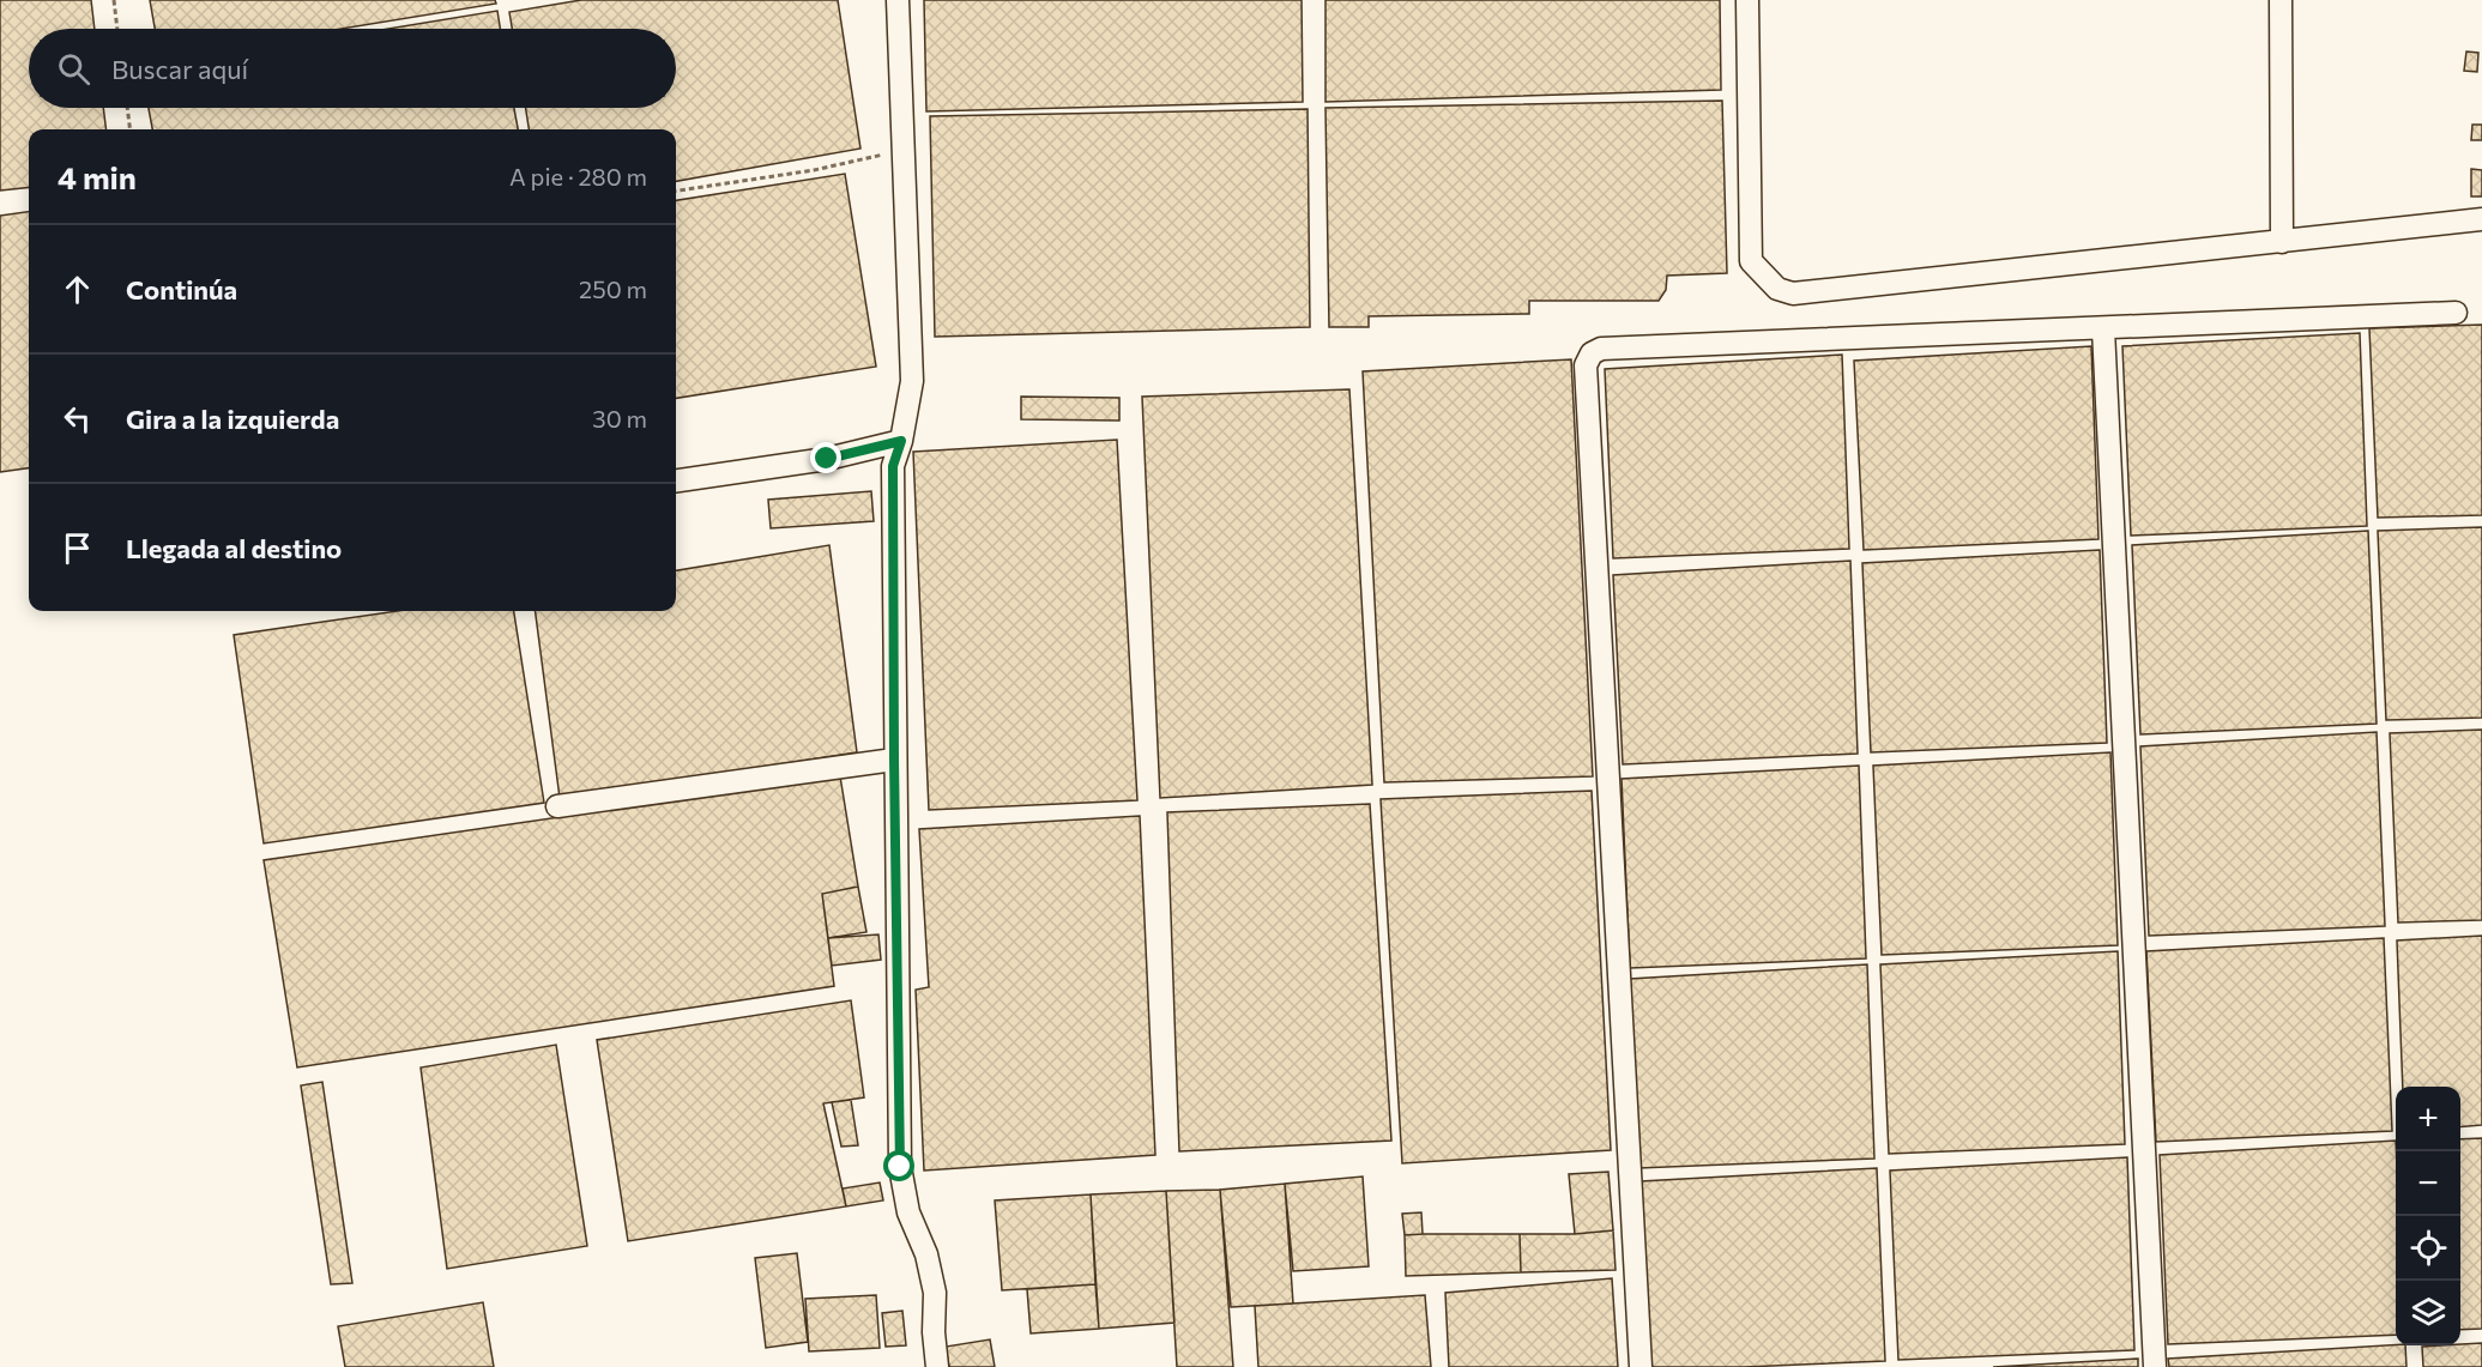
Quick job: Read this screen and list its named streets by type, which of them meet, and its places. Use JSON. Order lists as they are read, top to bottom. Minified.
{"page":{"search":"Buscar aquí","heading":["4 min","A pie · 280 m"],"list":[["Continúa","250 m"],["Gira a la izquierda","30 m"],"Llegada al destino"],"map_buttons":["+","−"]}}
